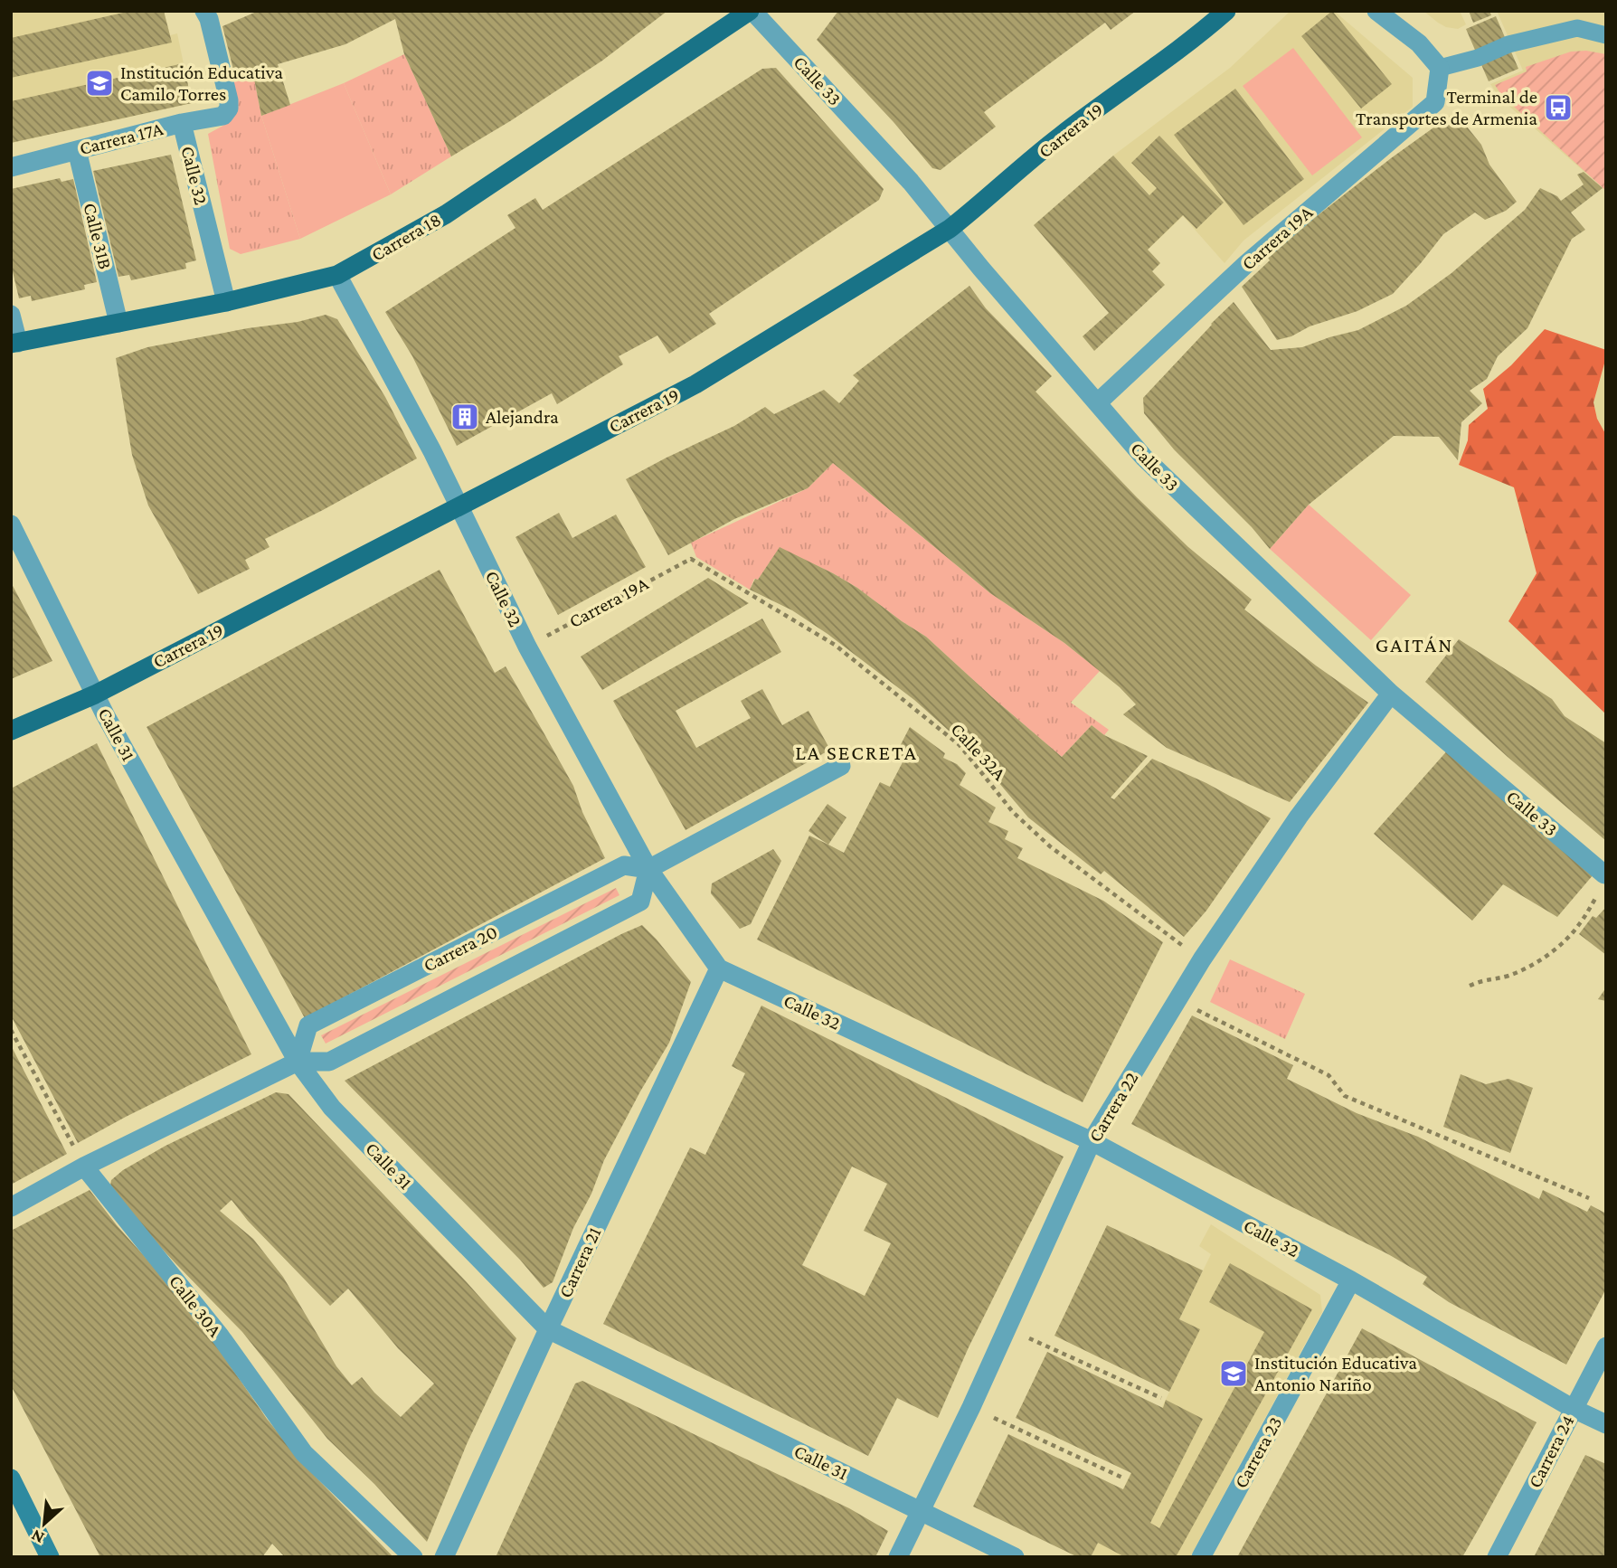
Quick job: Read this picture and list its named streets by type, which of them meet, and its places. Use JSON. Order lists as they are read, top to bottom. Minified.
{"streets":{"main road":["Carrera 19","Carrera 18"],"street":["Calle 33","Carrera 17A","Calle 32","Calle 31B","Carrera 19A","Calle 31","Carrera 20","Carrera 22","Carrera 21","Calle 30A","Carrera 24","Carrera 23"],"path":["Calle 32A"]},"crossings":[["Calle 33","Carrera 19"],["Calle 33","Carrera 18"],["Calle 33","Carrera 19A"],["Calle 33","Carrera 22"],["Carrera 19","Calle 32"],["Carrera 19","Calle 31"],["Carrera 17A","Calle 32"],["Carrera 17A","Calle 31B"],["Calle 32","Carrera 18"],["Calle 32","Carrera 19A"],["Calle 32","Carrera 20"],["Calle 32","Carrera 22"],["Calle 32","Carrera 21"],["Calle 32","Carrera 24"],["Calle 32","Carrera 23"],["Calle 31B","Carrera 18"],["Carrera 19A","Calle 32A"],["Calle 31","Carrera 20"],["Calle 31","Carrera 22"],["Calle 31","Carrera 21"],["Calle 32A","Carrera 22"]],"districts":["GAITÁN","LA SECRETA"],"places":{"school or university":["Institución Educativa Camilo Torres","Institución Educativa Antonio Nariño"],"bus stop":["Terminal de Transportes de Armenia"],"building":["Alejandra"]},"north":"bottom left"}
